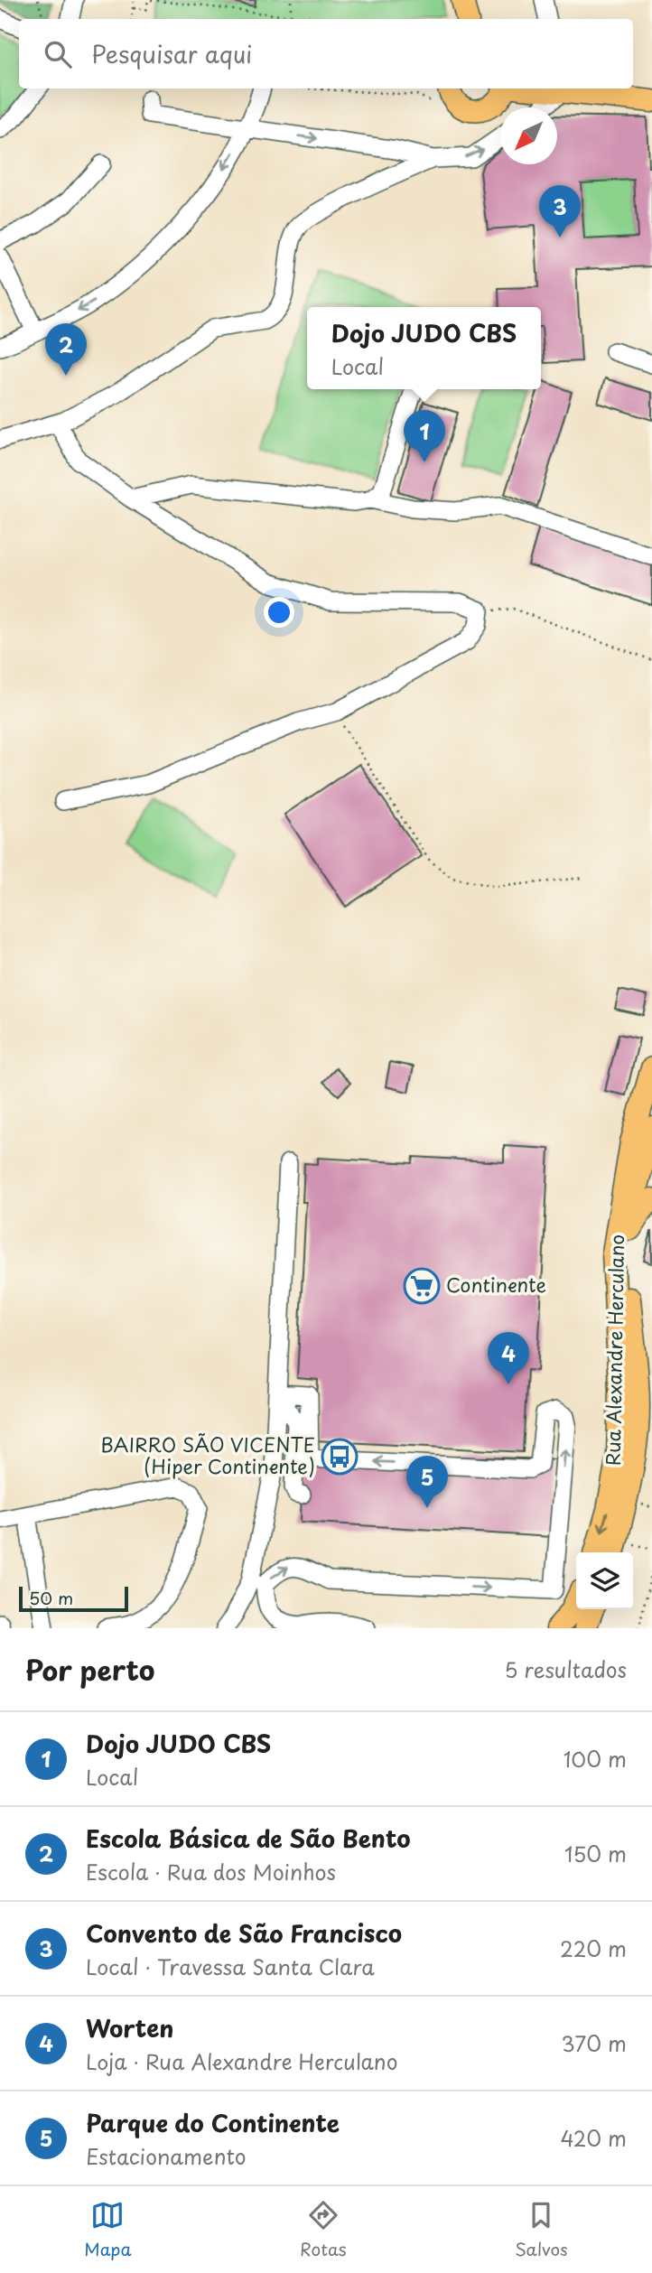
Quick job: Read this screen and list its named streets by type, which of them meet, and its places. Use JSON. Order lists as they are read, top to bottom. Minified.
{"streets":{"main road":["Rua Alexandre Herculano"]},"places":{"supermarket":["Continente"],"bus stop":["BAIRRO SÃO VICENTE (Hiper Continente)"]},"scale_bar":"50 m","north":"bottom left","page":{"search":"Pesquisar aqui","pins":["3","2","1","4","5"],"popup":["Dojo JUDO CBS","Local"],"scale":"50 m","heading":["Por perto","5 resultados"],"list":[{"mark":"1","name":"Dojo JUDO CBS","note":"Local","value":"100 m"},{"mark":"2","name":"Escola Básica de São Bento","note":"Escola · Rua dos Moinhos","value":"150 m"},{"mark":"3","name":"Convento de São Francisco","note":"Local · Travessa Santa Clara","value":"220 m"},{"mark":"4","name":"Worten","note":"Loja · Rua Alexandre Herculano","value":"370 m"},{"mark":"5","name":"Parque do Continente","note":"Estacionamento","value":"420 m"}],"nav":["Mapa","Rotas","Salvos"]}}
